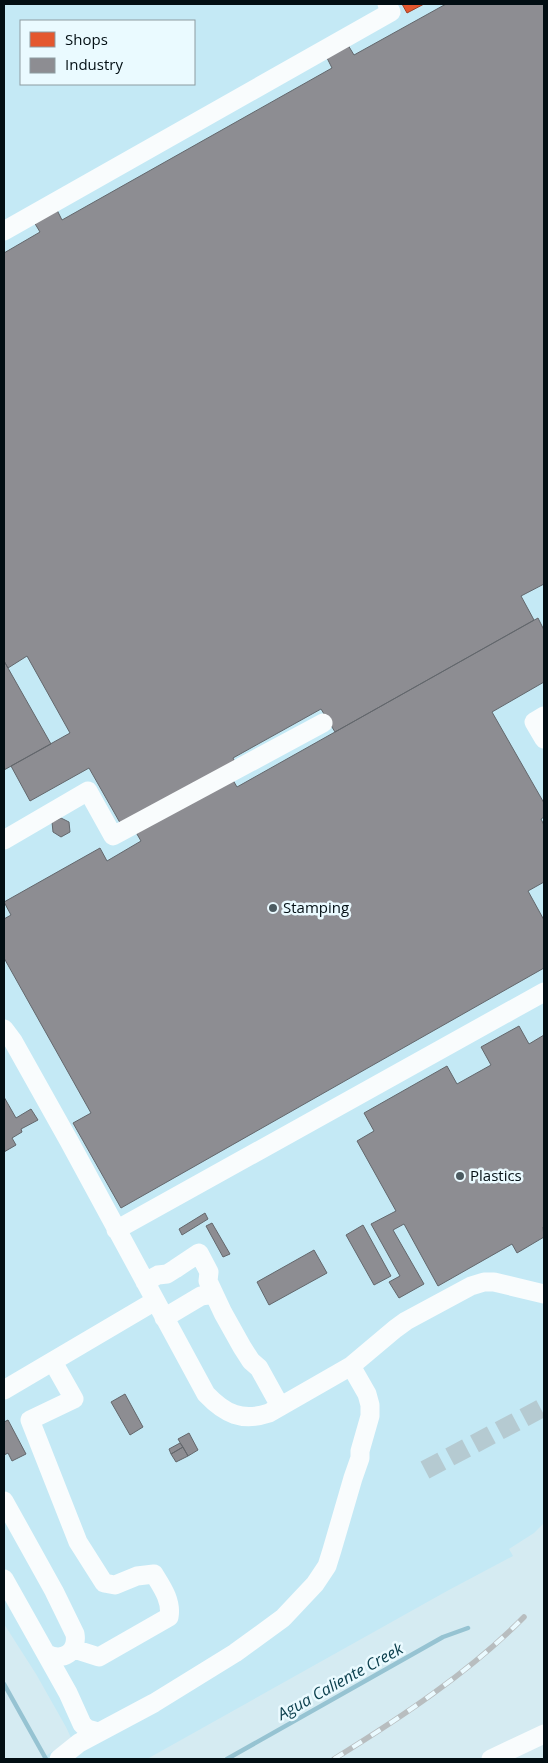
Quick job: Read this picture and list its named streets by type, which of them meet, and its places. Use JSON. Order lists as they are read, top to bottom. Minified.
{"water":["Agua Caliente Creek"],"places":["Stamping","Plastics"],"legend":["Shops","Industry"]}
